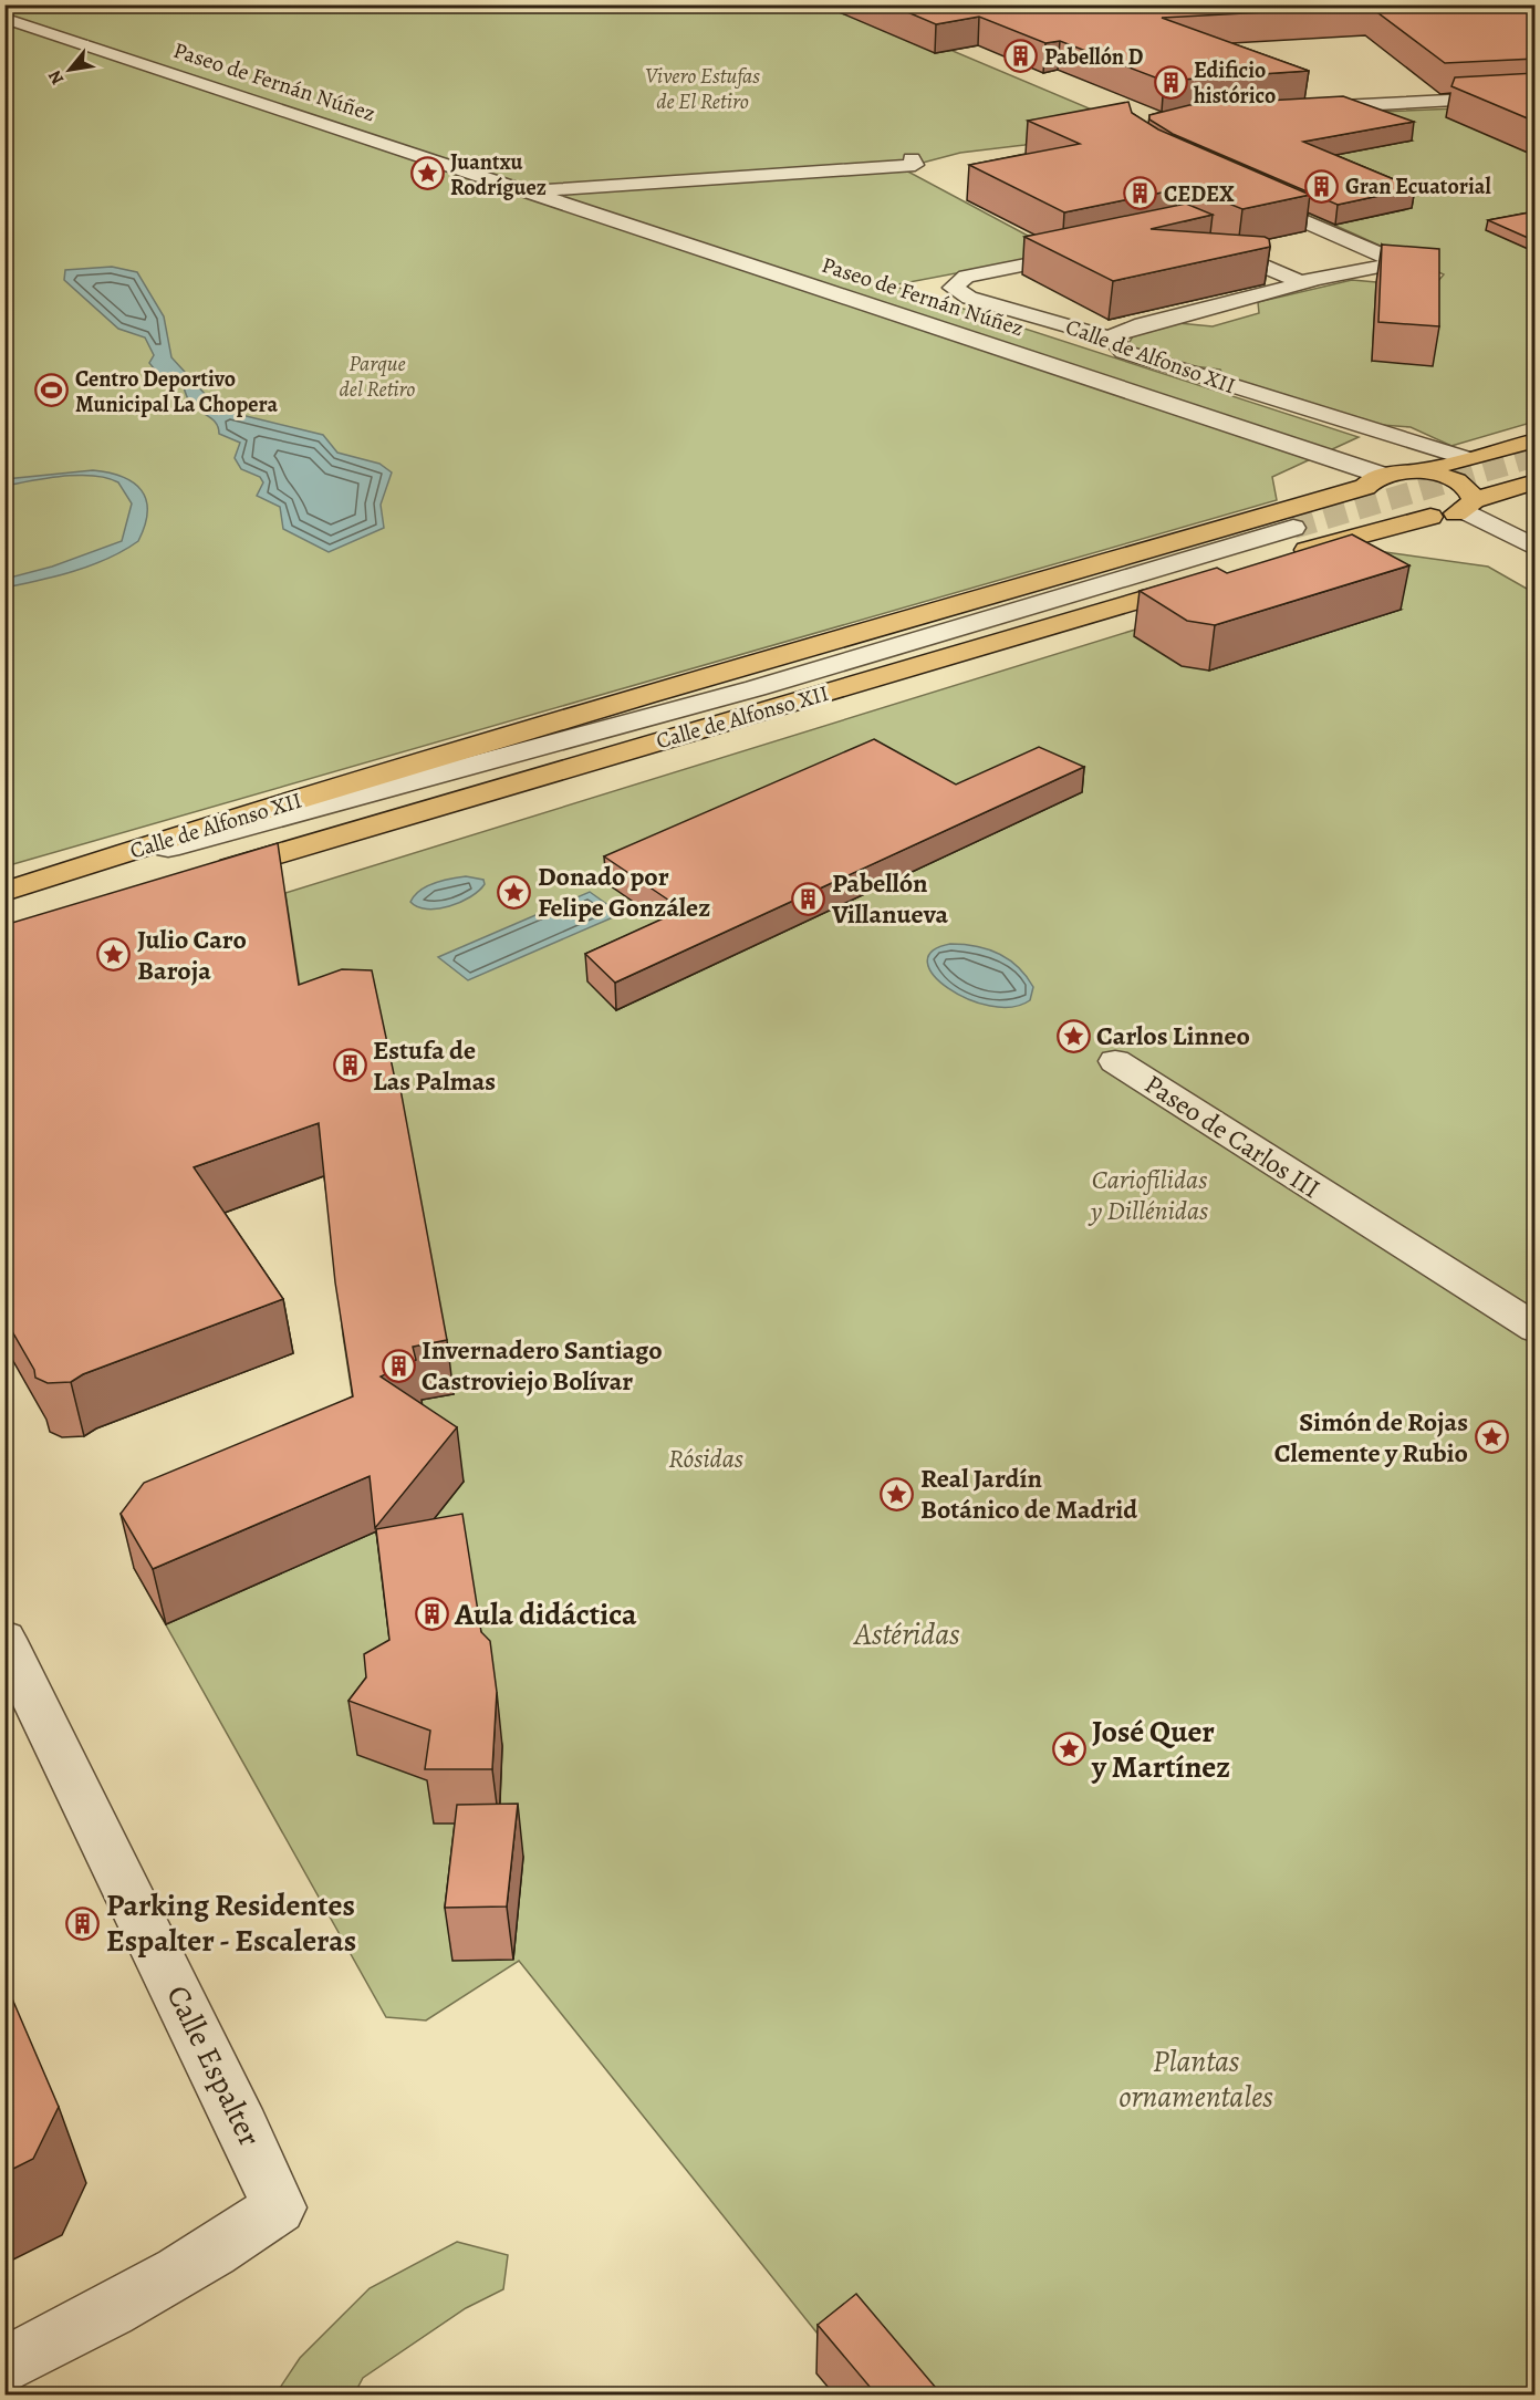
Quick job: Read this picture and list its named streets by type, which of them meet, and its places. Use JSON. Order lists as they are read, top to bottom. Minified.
{"streets":{"main road":["Calle de Alfonso XII"],"street":["Paseo de Fernán Núñez","Paseo de Carlos III","Calle Espalter"]},"crossings":[["Paseo de Fernán Núñez","Calle de Alfonso XII"]],"parks":["Vivero Estufas de El Retiro","Parque del Retiro","Cariofílidas y Dillénidas","Rósidas","Astéridas","Plantas ornamentales"],"places":{"building":["Pabellón D","Edificio histórico","Gran Ecuatorial","CEDEX","Pabellón Villanueva","Estufa de Las Palmas","Invernadero Santiago Castroviejo Bolívar","Aula didáctica","Parking Residentes Espalter - Escaleras"],"place":["Juantxu Rodríguez","Donado por Felipe González","Julio Caro Baroja","Carlos Linneo","Simón de Rojas Clemente y Rubio","Real Jardín Botánico de Madrid","José Quer y Martínez"],"sports":["Centro Deportivo Municipal La Chopera"]},"north":"bottom left"}
